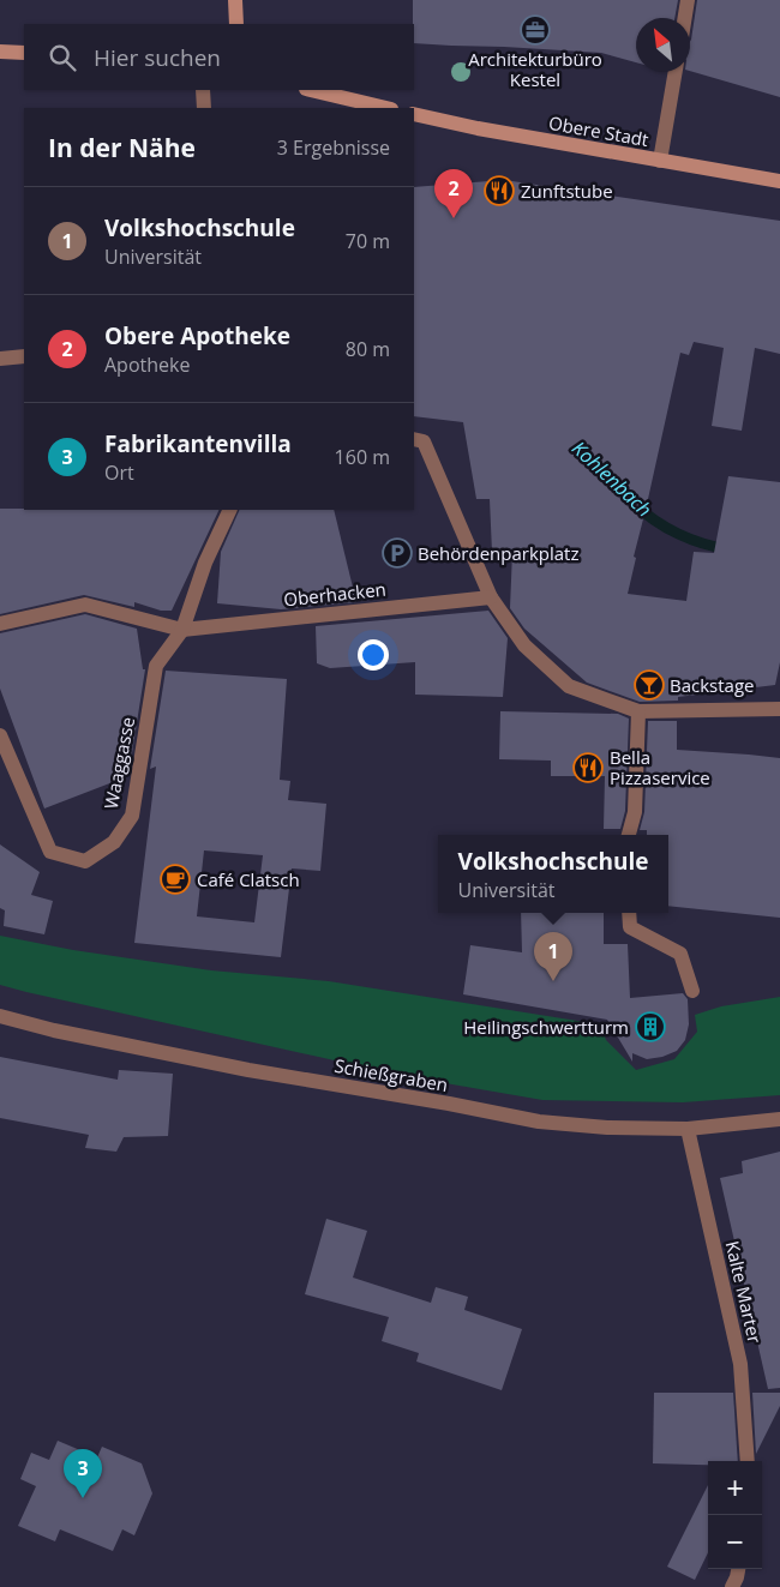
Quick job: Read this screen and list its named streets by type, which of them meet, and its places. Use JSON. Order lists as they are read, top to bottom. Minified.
{"streets":{"street":["Obere Stadt","Oberhacken","Waaggasse","Schießgraben","Kalte Marter"]},"crossings":[["Oberhacken","Waaggasse"],["Schießgraben","Kalte Marter"]],"water":["Kohlenbach"],"places":{"office":["Architekturbüro Kestel"],"restaurant":["Zunftstube","Bella Pizzaservice"],"parking":["Behördenparkplatz"],"bar":["Backstage"],"cafe":["Café Clatsch"],"building":["Heilingschwertturm"]},"north":"top left","page":{"search":"Hier suchen","heading":["In der Nähe","3 Ergebnisse"],"pins":["2","1","3"],"list":[{"mark":"1","name":"Volkshochschule","note":"Universität","value":"70 m"},{"mark":"2","name":"Obere Apotheke","note":"Apotheke","value":"80 m"},{"mark":"3","name":"Fabrikantenvilla","note":"Ort","value":"160 m"}],"popup":["Volkshochschule","Universität"],"map_buttons":["+","−"]}}
